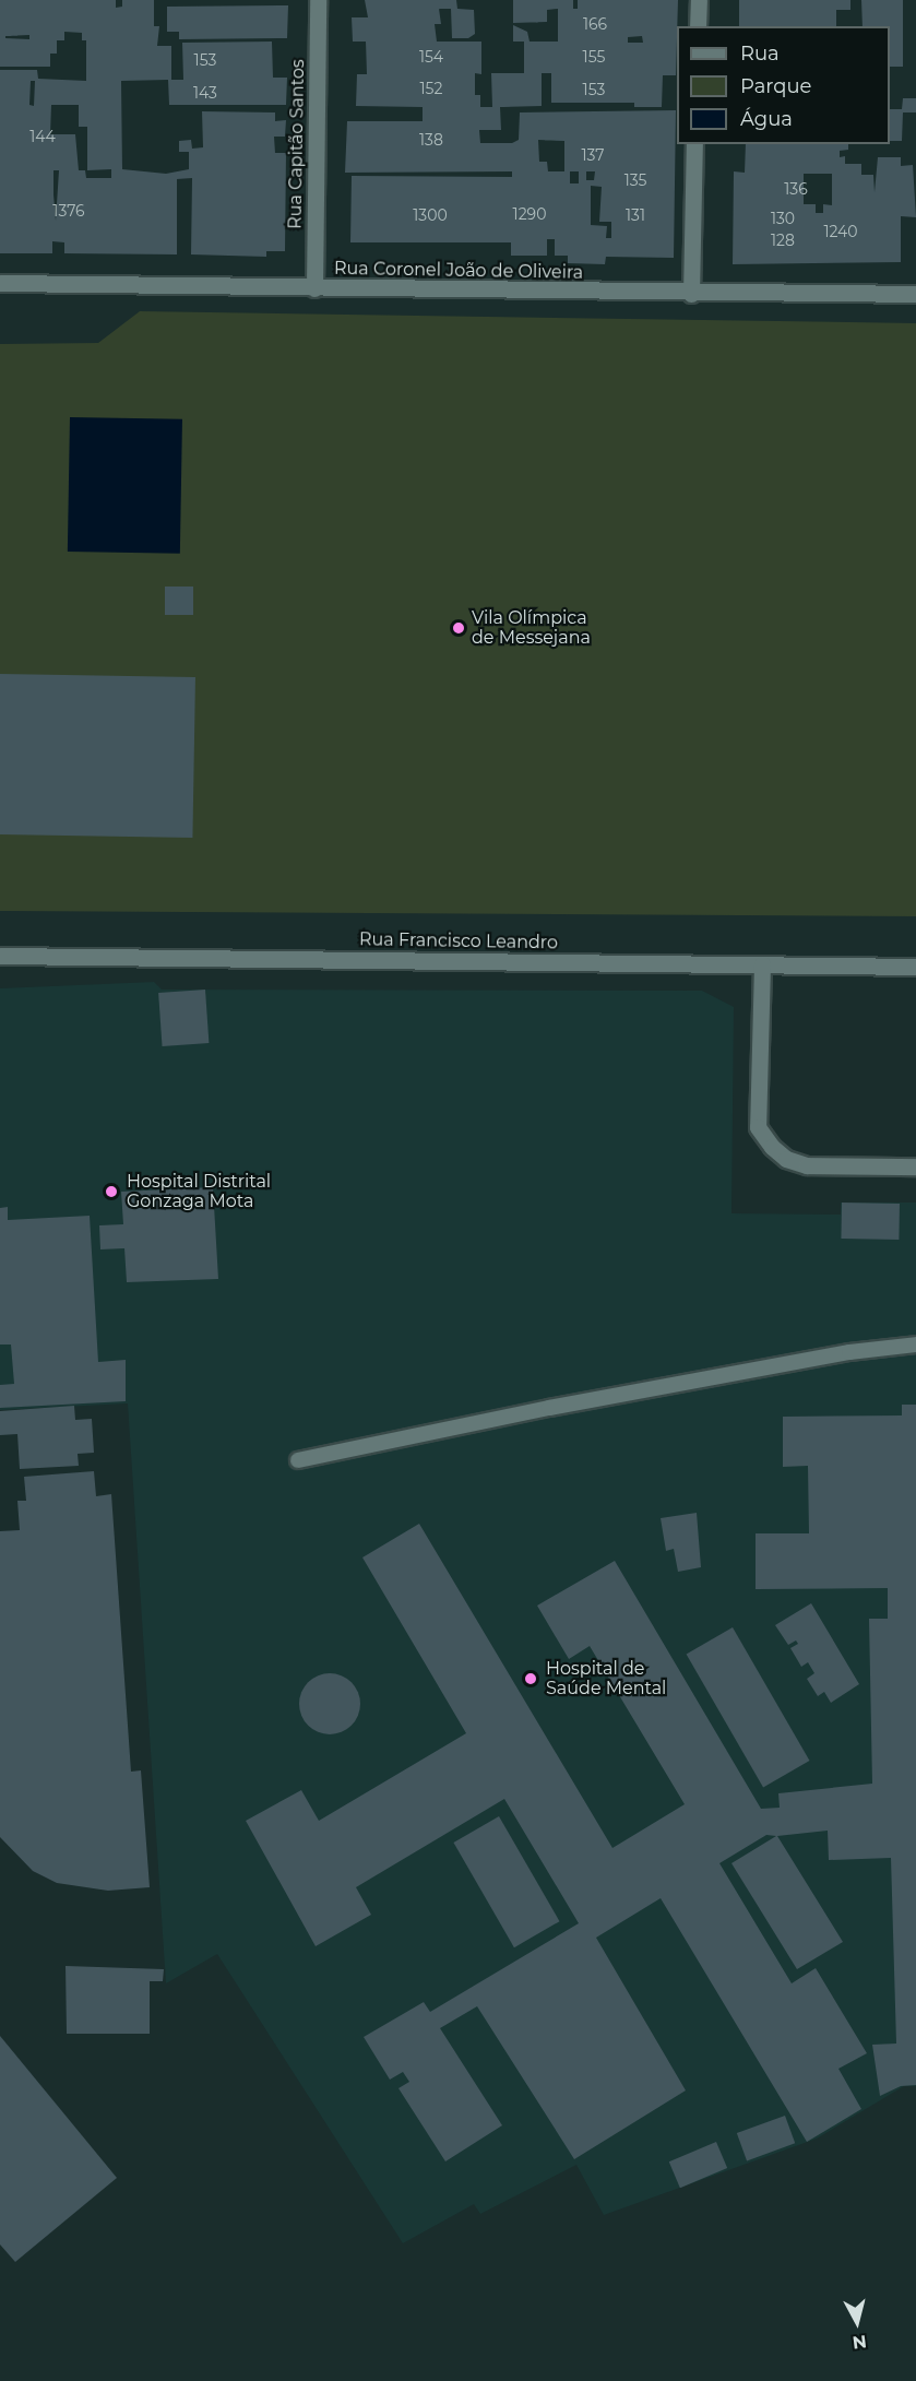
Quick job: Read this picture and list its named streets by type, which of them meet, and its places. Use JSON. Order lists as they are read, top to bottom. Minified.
{"streets":{"street":["Rua Capitão Santos","Rua Coronel João de Oliveira","Rua Francisco Leandro"]},"crossings":[["Rua Capitão Santos","Rua Coronel João de Oliveira"]],"places":["Vila Olímpica de Messejana","Hospital Distrital Gonzaga Mota","Hospital de Saúde Mental"],"house_numbers":["166","154","155","153","152","153","143","144","138","137","135","136","1376","1290","1300","131","130","1240","128"],"legend":["Rua","Parque","Água"],"north":"bottom"}
